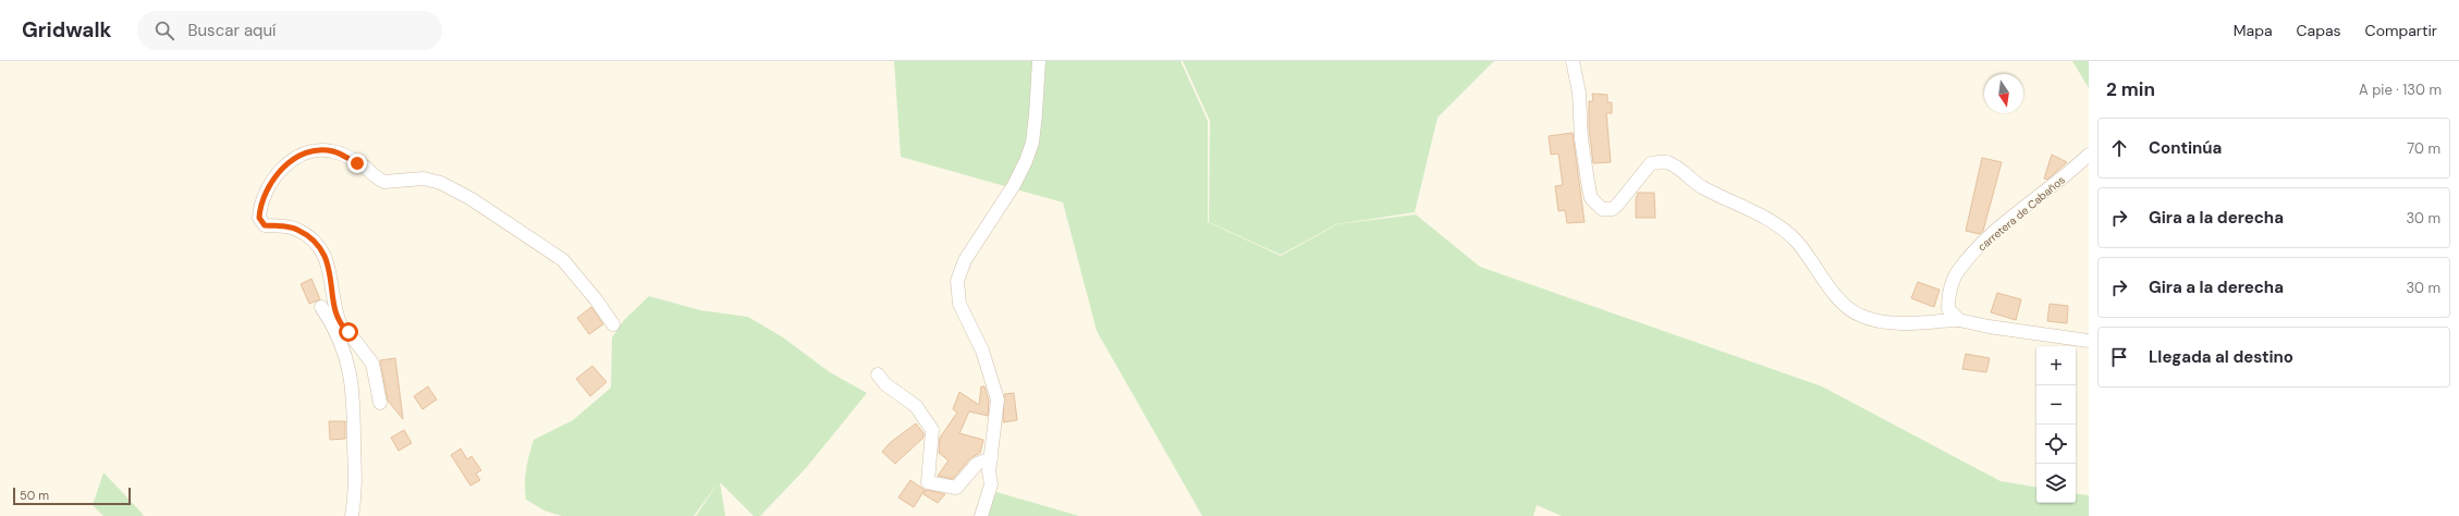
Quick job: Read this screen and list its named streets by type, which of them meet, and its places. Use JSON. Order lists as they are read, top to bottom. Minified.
{"streets":{"street":["carretera de Cabaños"]},"scale_bar":"50 m","north":"bottom","page":{"header":"Gridwalk","search":"Buscar aquí","nav":["Mapa","Capas","Compartir"],"heading":["2 min","A pie · 130 m"],"list":[["Continúa","70 m"],["Gira a la derecha","30 m"],["Gira a la derecha","30 m"],"Llegada al destino"],"map_buttons":["+","−"],"scale":"50 m"}}
